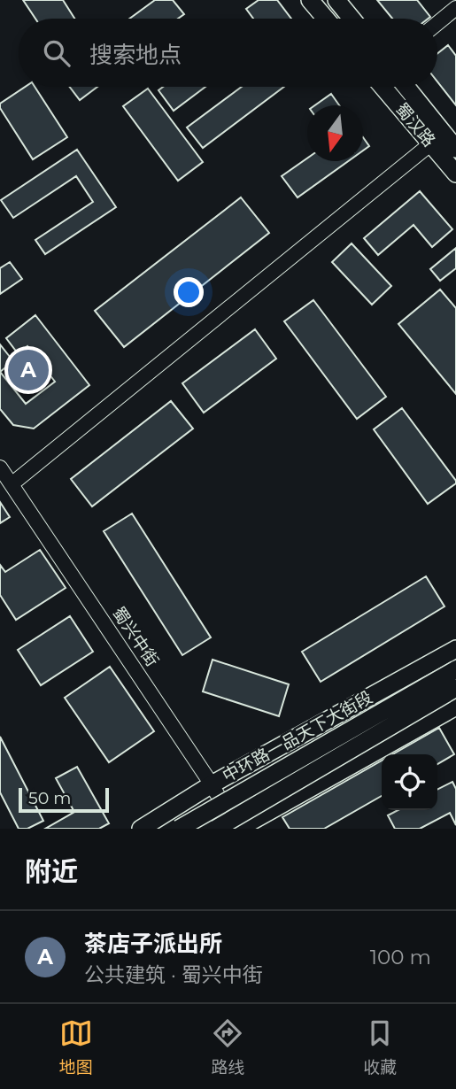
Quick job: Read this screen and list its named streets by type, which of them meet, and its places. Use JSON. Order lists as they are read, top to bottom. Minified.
{"streets":{"main road":["蜀汉路","中环路一品天下大街段"],"street":["蜀兴中街"]},"crossings":[["蜀兴中街","中环路一品天下大街段"]],"scale_bar":"50 m","north":"bottom","page":{"search":"搜索地点","pins":"A","scale":"50 m","heading":"附近","list":[{"mark":"A","name":"茶店子派出所","note":"公共建筑 · 蜀兴中街","value":"100 m"}],"nav":["地图","路线","收藏"]}}
